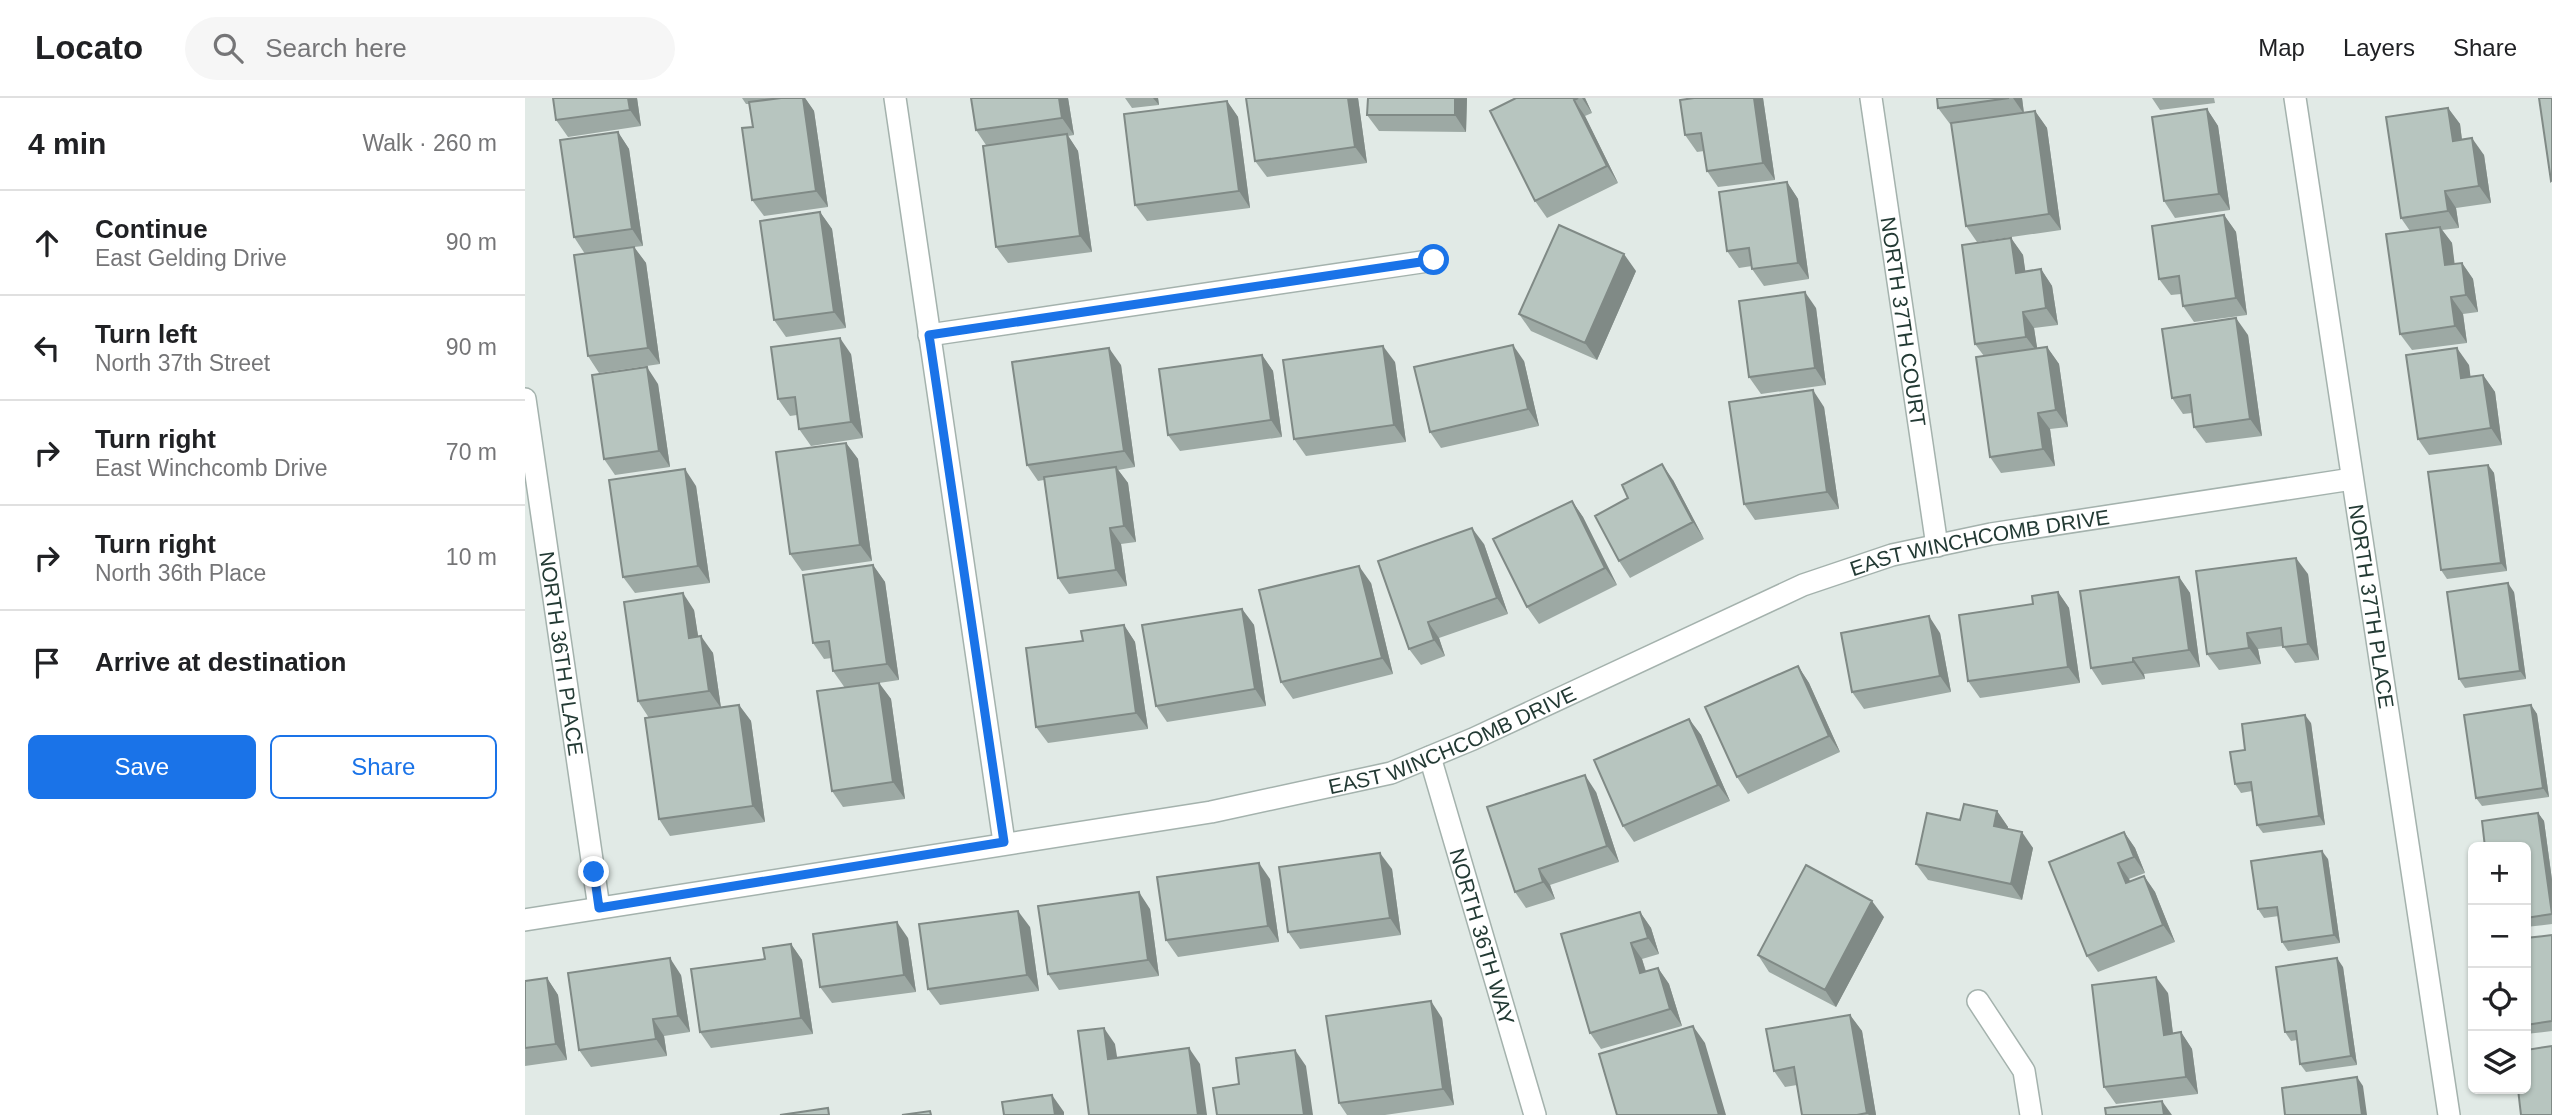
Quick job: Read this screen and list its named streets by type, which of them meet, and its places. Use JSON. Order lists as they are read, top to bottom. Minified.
{"streets":{"street":["NORTH 37TH COURT","EAST WINCHCOMB DRIVE","NORTH 37TH PLACE","NORTH 36TH PLACE","NORTH 36TH WAY"]},"crossings":[["NORTH 37TH COURT","EAST WINCHCOMB DRIVE"],["EAST WINCHCOMB DRIVE","NORTH 37TH PLACE"],["EAST WINCHCOMB DRIVE","NORTH 36TH PLACE"],["EAST WINCHCOMB DRIVE","NORTH 36TH WAY"]],"page":{"header":"Locato","search":"Search here","nav":["Map","Layers","Share"],"heading":["4 min","Walk · 260 m"],"list":[["Continue","East Gelding Drive","90 m"],["Turn left","North 37th Street","90 m"],["Turn right","East Winchcomb Drive","70 m"],["Turn right","North 36th Place","10 m"],"Arrive at destination"],"buttons":["Save","Share"],"map_buttons":["+","−"]}}
